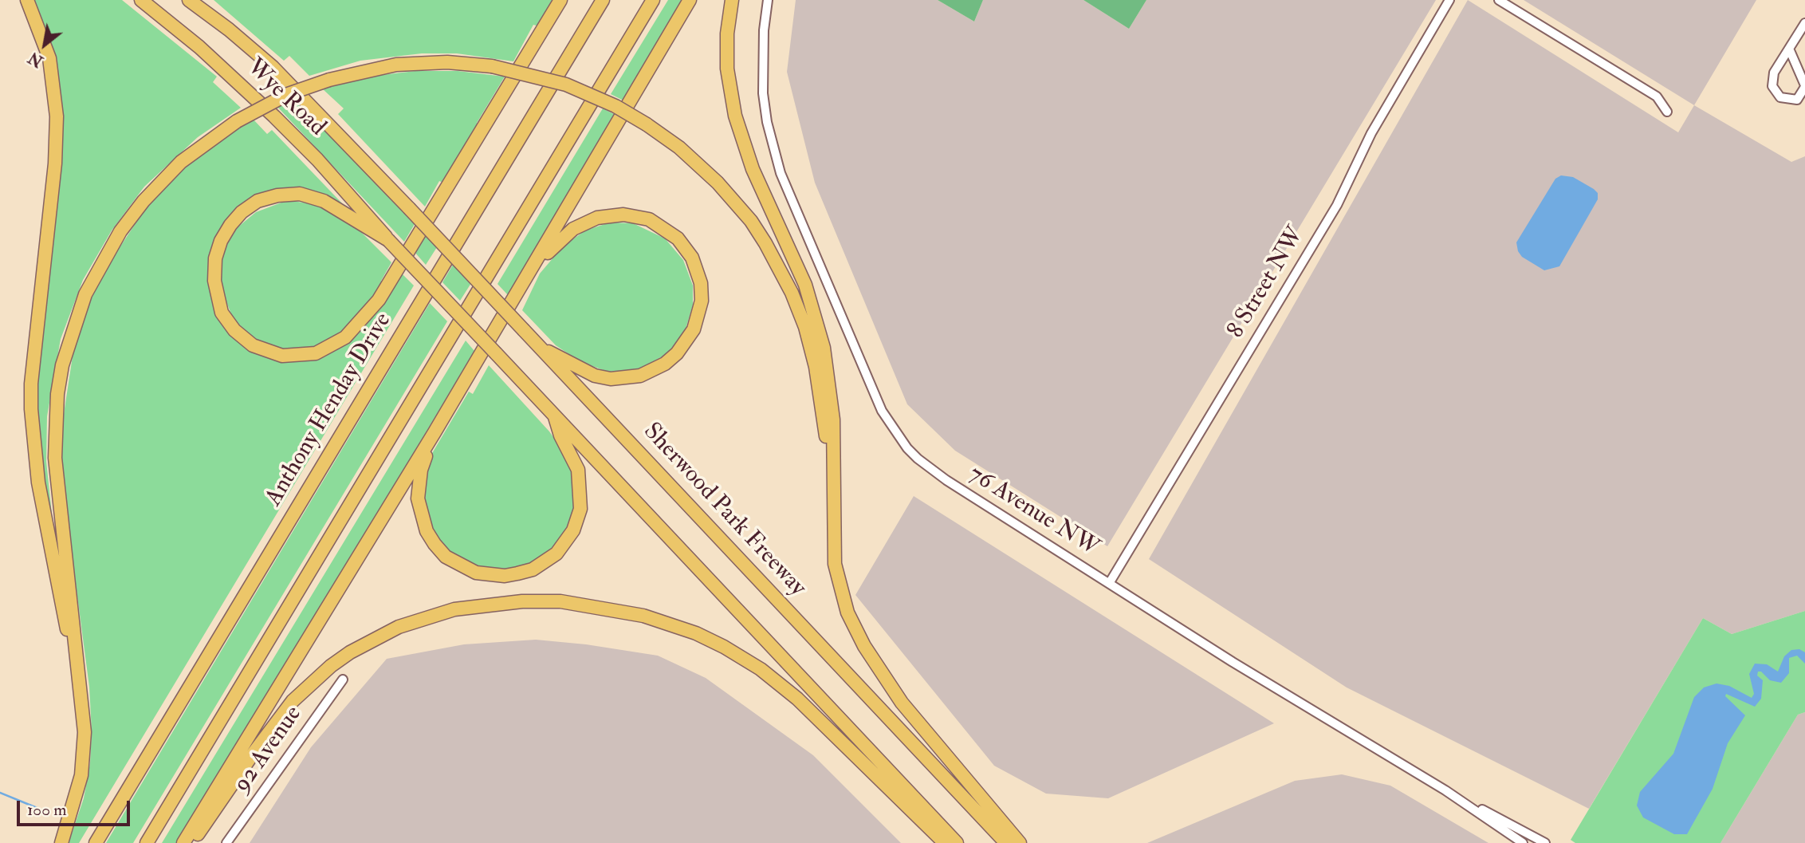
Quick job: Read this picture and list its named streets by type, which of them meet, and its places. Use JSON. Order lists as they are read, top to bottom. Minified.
{"streets":{"highway":["Wye Road","Anthony Henday Drive","Sherwood Park Freeway"],"street":["8 Street NW","76 Avenue NW","92 Avenue"]},"crossings":[["Wye Road","Sherwood Park Freeway"],["8 Street NW","76 Avenue NW"]],"scale_bar":"100 m","north":"bottom left"}
